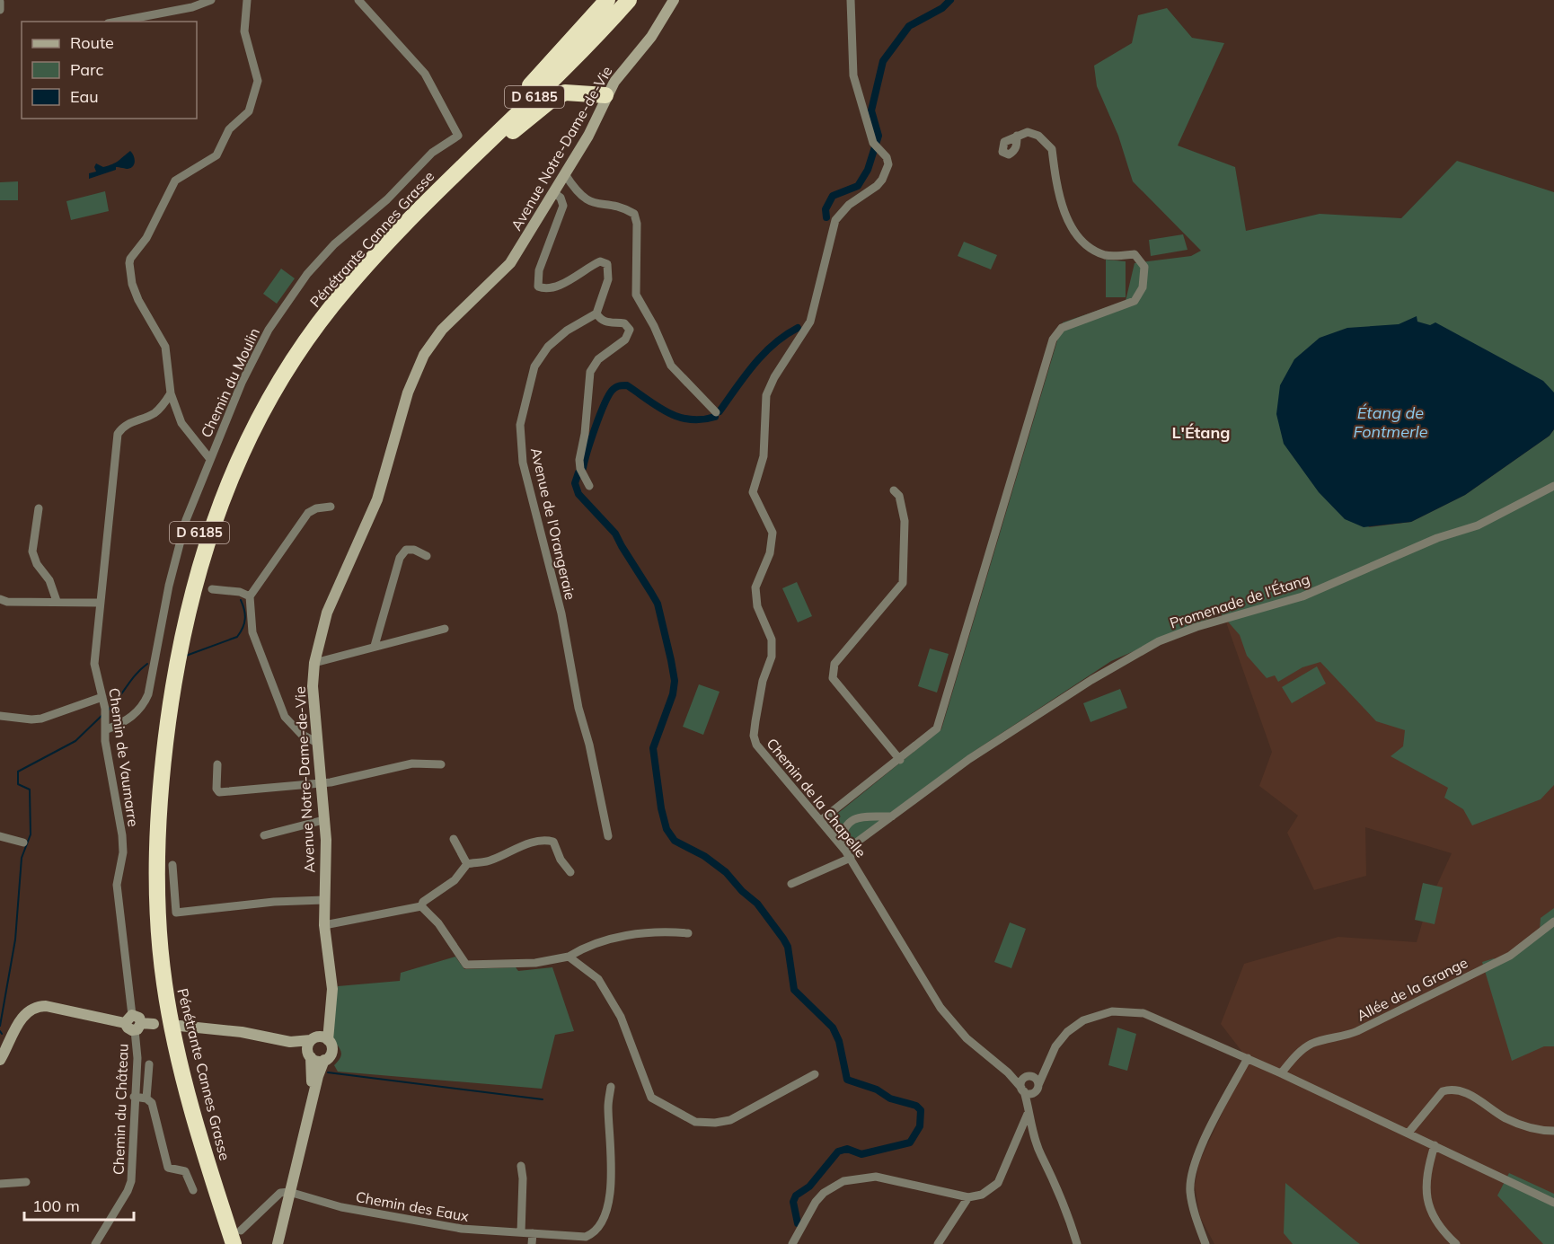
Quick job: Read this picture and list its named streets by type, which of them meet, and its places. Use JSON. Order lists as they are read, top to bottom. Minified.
{"streets":{"highway":["D 6185","Pénétrante Cannes Grasse"],"main road":["Avenue Notre-Dame-de-Vie"],"street":["Chemin du Moulin","Avenue de l'Orangeraie","Promenade de l'Étang","Chemin de Vaumarre","Chemin de la Chapelle","Allée de la Grange","Chemin du Château","Chemin des Eaux"]},"crossings":[["Chemin du Moulin","Chemin de Vaumarre"],["Promenade de l'Étang","Chemin de la Chapelle"]],"districts":["L'Étang"],"water":["Étang de Fontmerle"],"legend":["Route","Parc","Eau"],"scale_bar":"100 m"}
